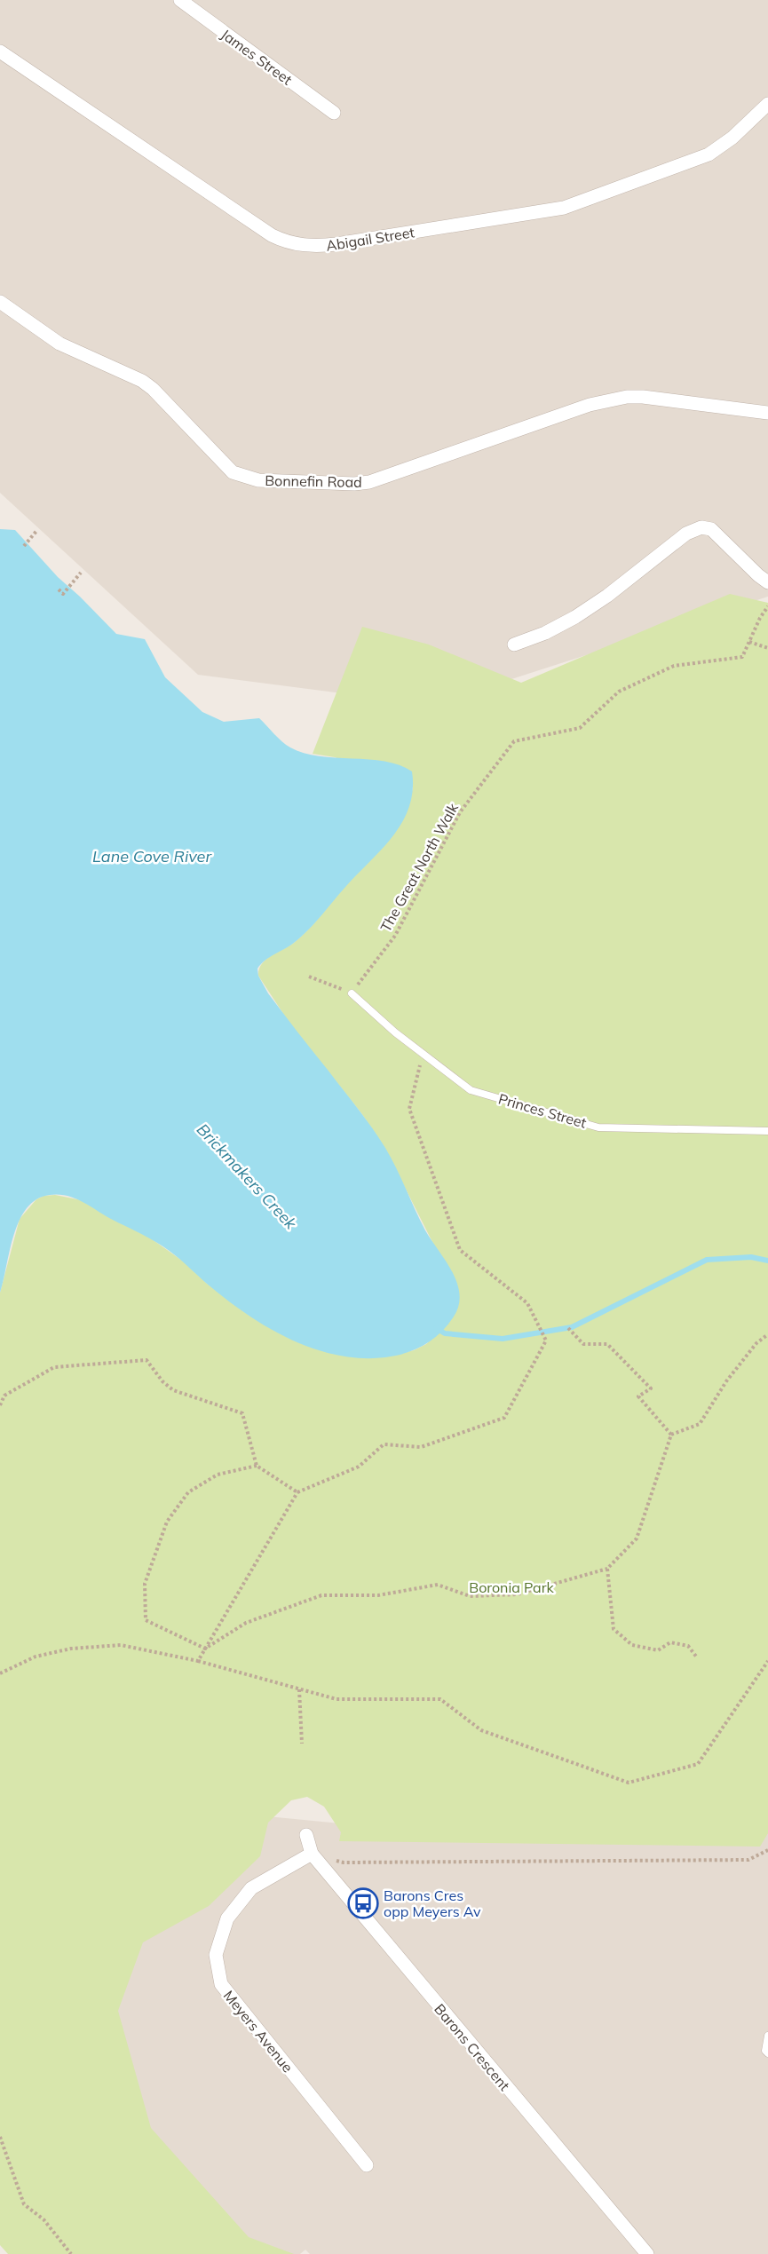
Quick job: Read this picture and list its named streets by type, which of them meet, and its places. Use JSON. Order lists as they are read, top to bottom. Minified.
{"streets":{"street":["James Street","Abigail Street","Bonnefin Road","Meyers Avenue","Barons Crescent"],"lane":["Princes Street"],"path":["The Great North Walk"]},"crossings":[["The Great North Walk","Princes Street"],["Meyers Avenue","Barons Crescent"]],"water":["Lane Cove River","Brickmakers Creek"],"parks":["Boronia Park"],"places":{"bus stop":["Barons Cres opp Meyers Av"]}}
